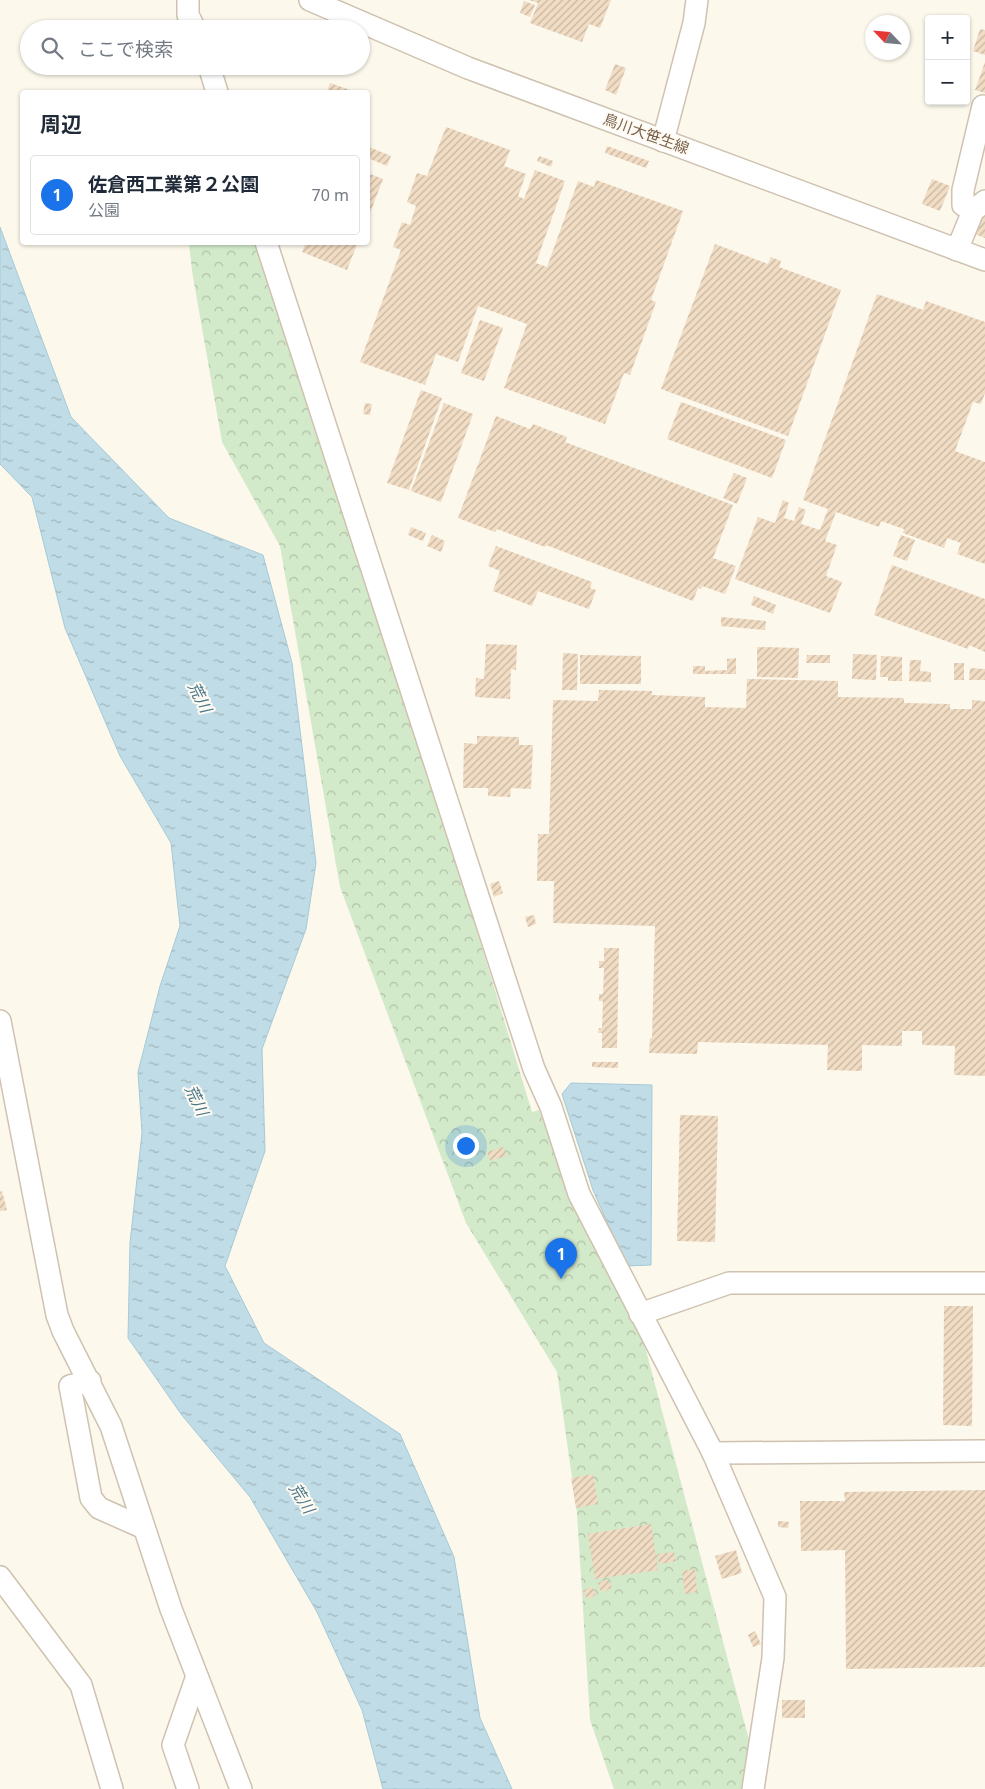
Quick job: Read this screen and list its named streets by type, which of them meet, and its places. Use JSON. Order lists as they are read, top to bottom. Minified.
{"streets":{"street":["鳥川大笹生線"]},"water":["荒川"],"north":"top left","page":{"map_buttons":["+","−"],"search":"ここで検索","heading":"周辺","list":[{"mark":"1","name":"佐倉西工業第２公園","note":"公園","value":"70 m"}],"pins":"1"}}
